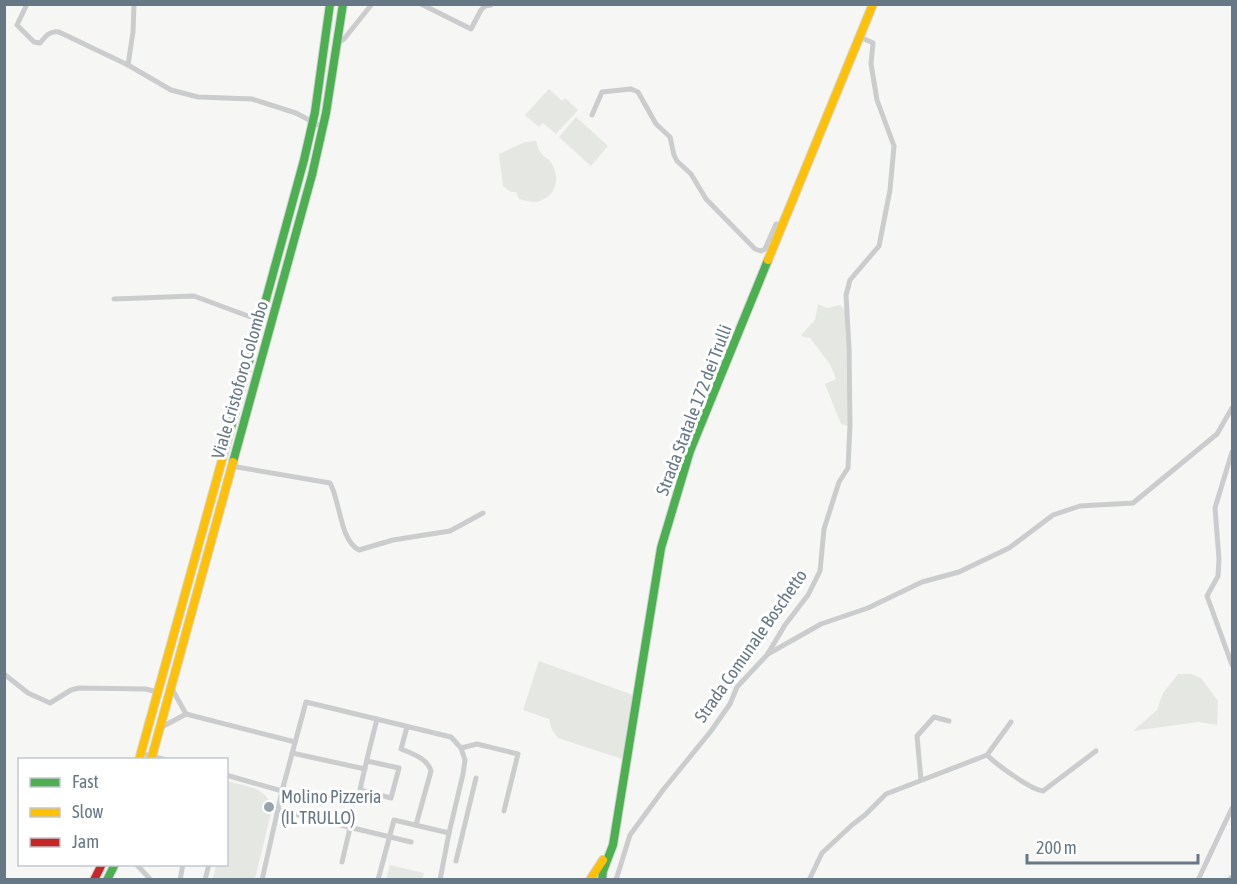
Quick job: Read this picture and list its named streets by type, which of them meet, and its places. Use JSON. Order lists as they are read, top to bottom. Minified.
{"streets":{"main road":["Viale Cristoforo Colombo","Strada Statale 172 dei Trulli"],"street":["Strada Comunale Boschetto"]},"crossings":[["Strada Statale 172 dei Trulli","Strada Comunale Boschetto"]],"places":["Molino Pizzeria (IL TRULLO)"],"legend":["Fast","Slow","Jam"],"scale_bar":"200 m"}
